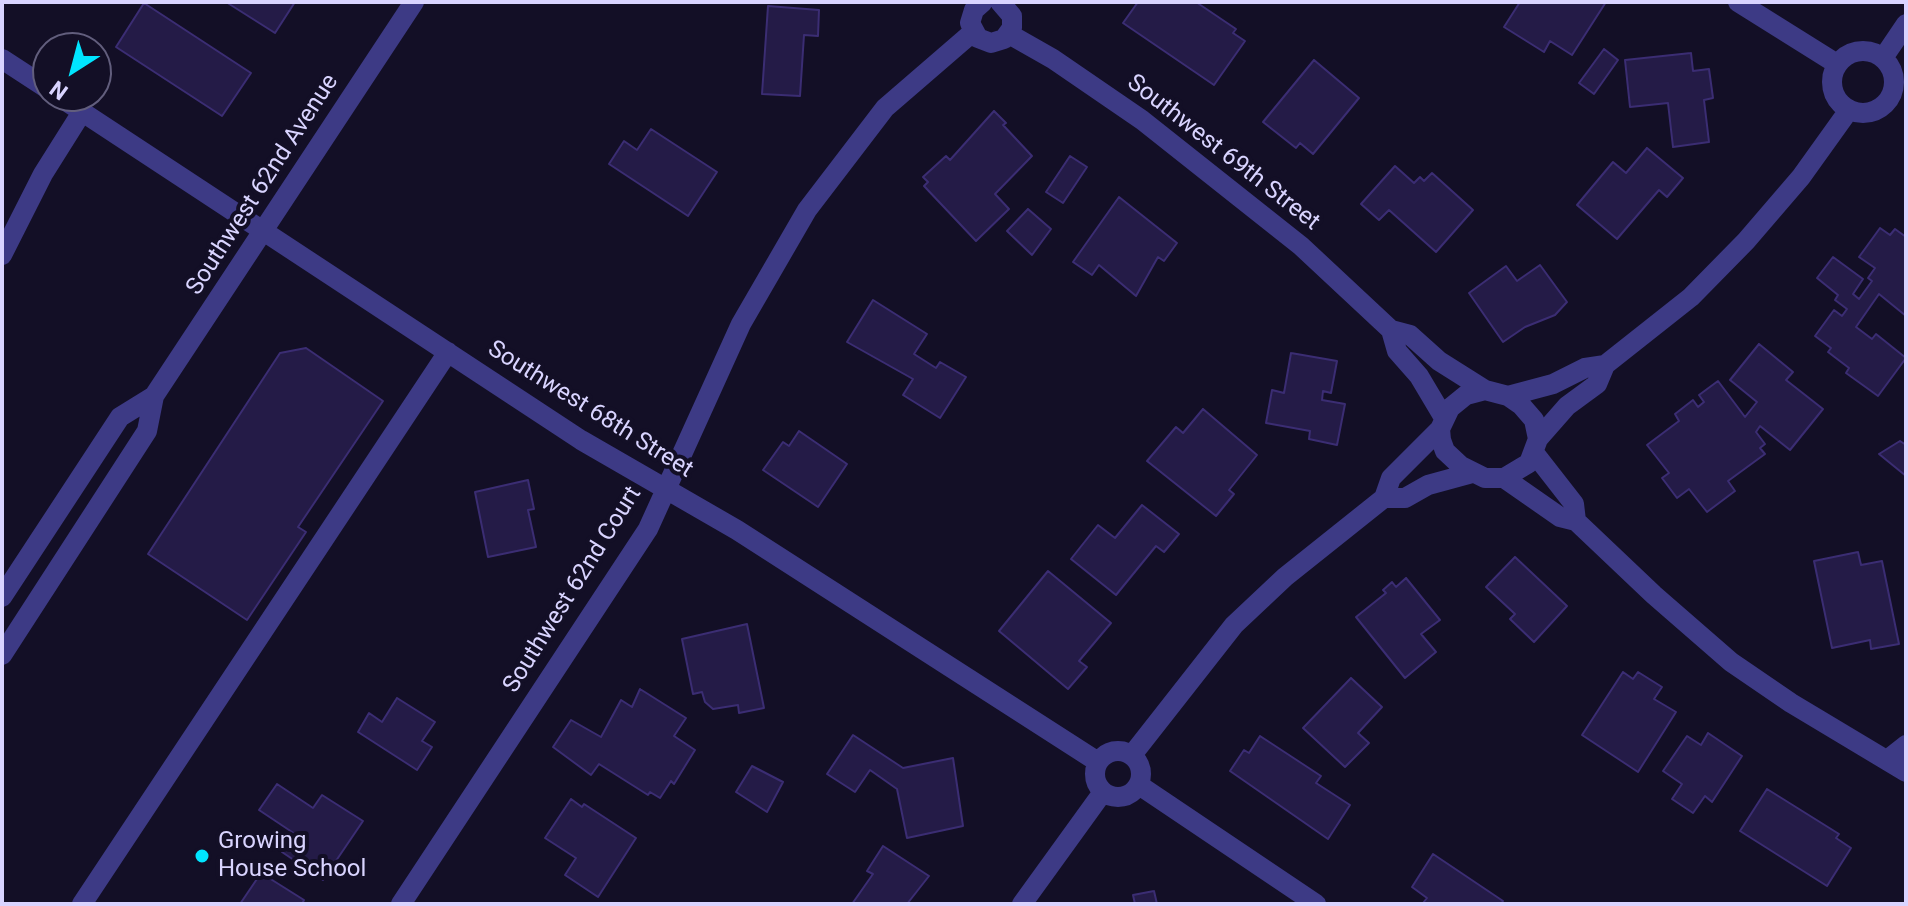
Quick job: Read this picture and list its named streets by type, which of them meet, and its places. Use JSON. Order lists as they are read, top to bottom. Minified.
{"streets":{"street":["Southwest 69th Street","Southwest 62nd Avenue","Southwest 68th Street","Southwest 62nd Court"]},"crossings":[["Southwest 62nd Avenue","Southwest 68th Street"],["Southwest 68th Street","Southwest 62nd Court"]],"places":["Growing House School"],"north":"bottom left"}
